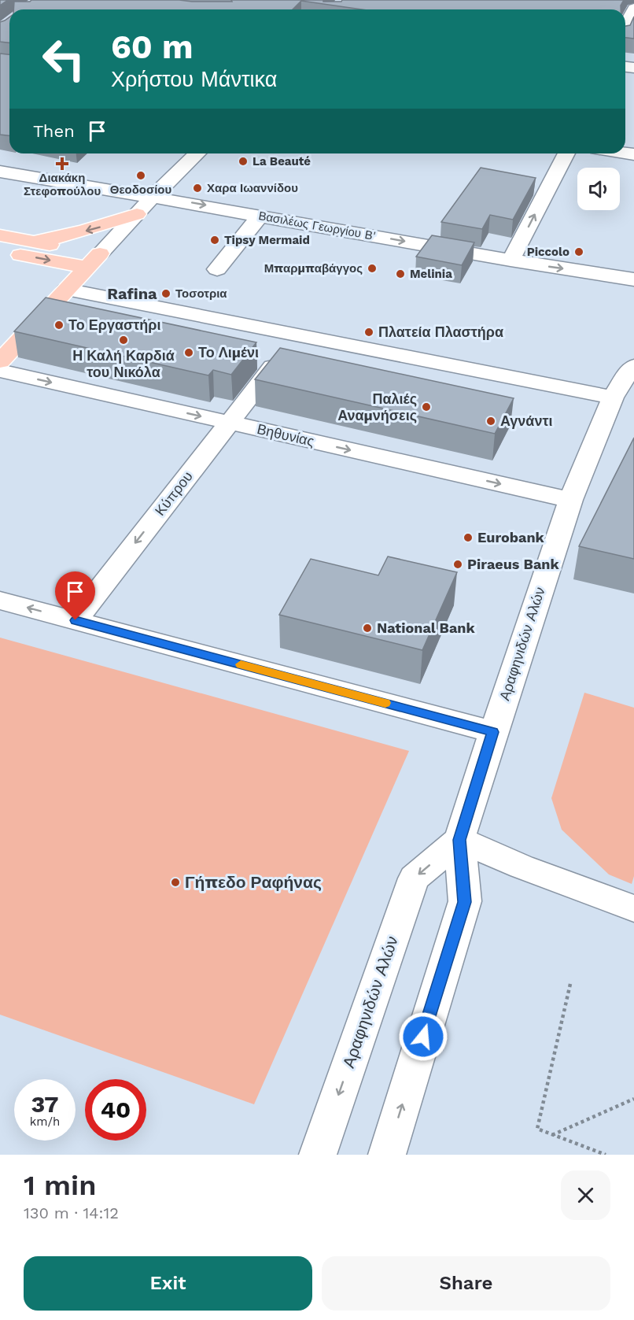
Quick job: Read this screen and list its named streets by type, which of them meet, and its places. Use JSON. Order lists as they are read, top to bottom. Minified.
{"streets":{"street":["Βασιλέως Γεωργίου Β'","Βηθυνίας","Κύπρου","Αραφηνιδών Αλών"]},"crossings":[["Βηθυνίας","Κύπρου"],["Βηθυνίας","Αραφηνιδών Αλών"]],"one_way":["Κύπρου"],"districts":["Rafina"],"places":{"other":["La Beauté","Θεοδοσίου","Χαρα Ιωαννίδου","Tipsy Mermaid","Piccolo","Μπαρμπαβάγγος","Melinia","Τοσοτρια","Το Εργαστήρι","Πλατεία Πλαστήρα","Η Καλή Καρδιά του Νικόλα","Το Λιμένι","Παλιές Αναμνήσεις","Αγνάντι","Eurobank","Piraeus Bank","National Bank","Γήπεδο Ραφήνας"],"health":["Διακάκη Στεφοπούλου"]},"page":{"turn":["60 m","Χρήστου Μάντικα"],"then":"Then","speed":"37 km/h","limit":"40","heading":["1 min","130 m · 14:12"],"buttons":["Exit","Share"]}}
